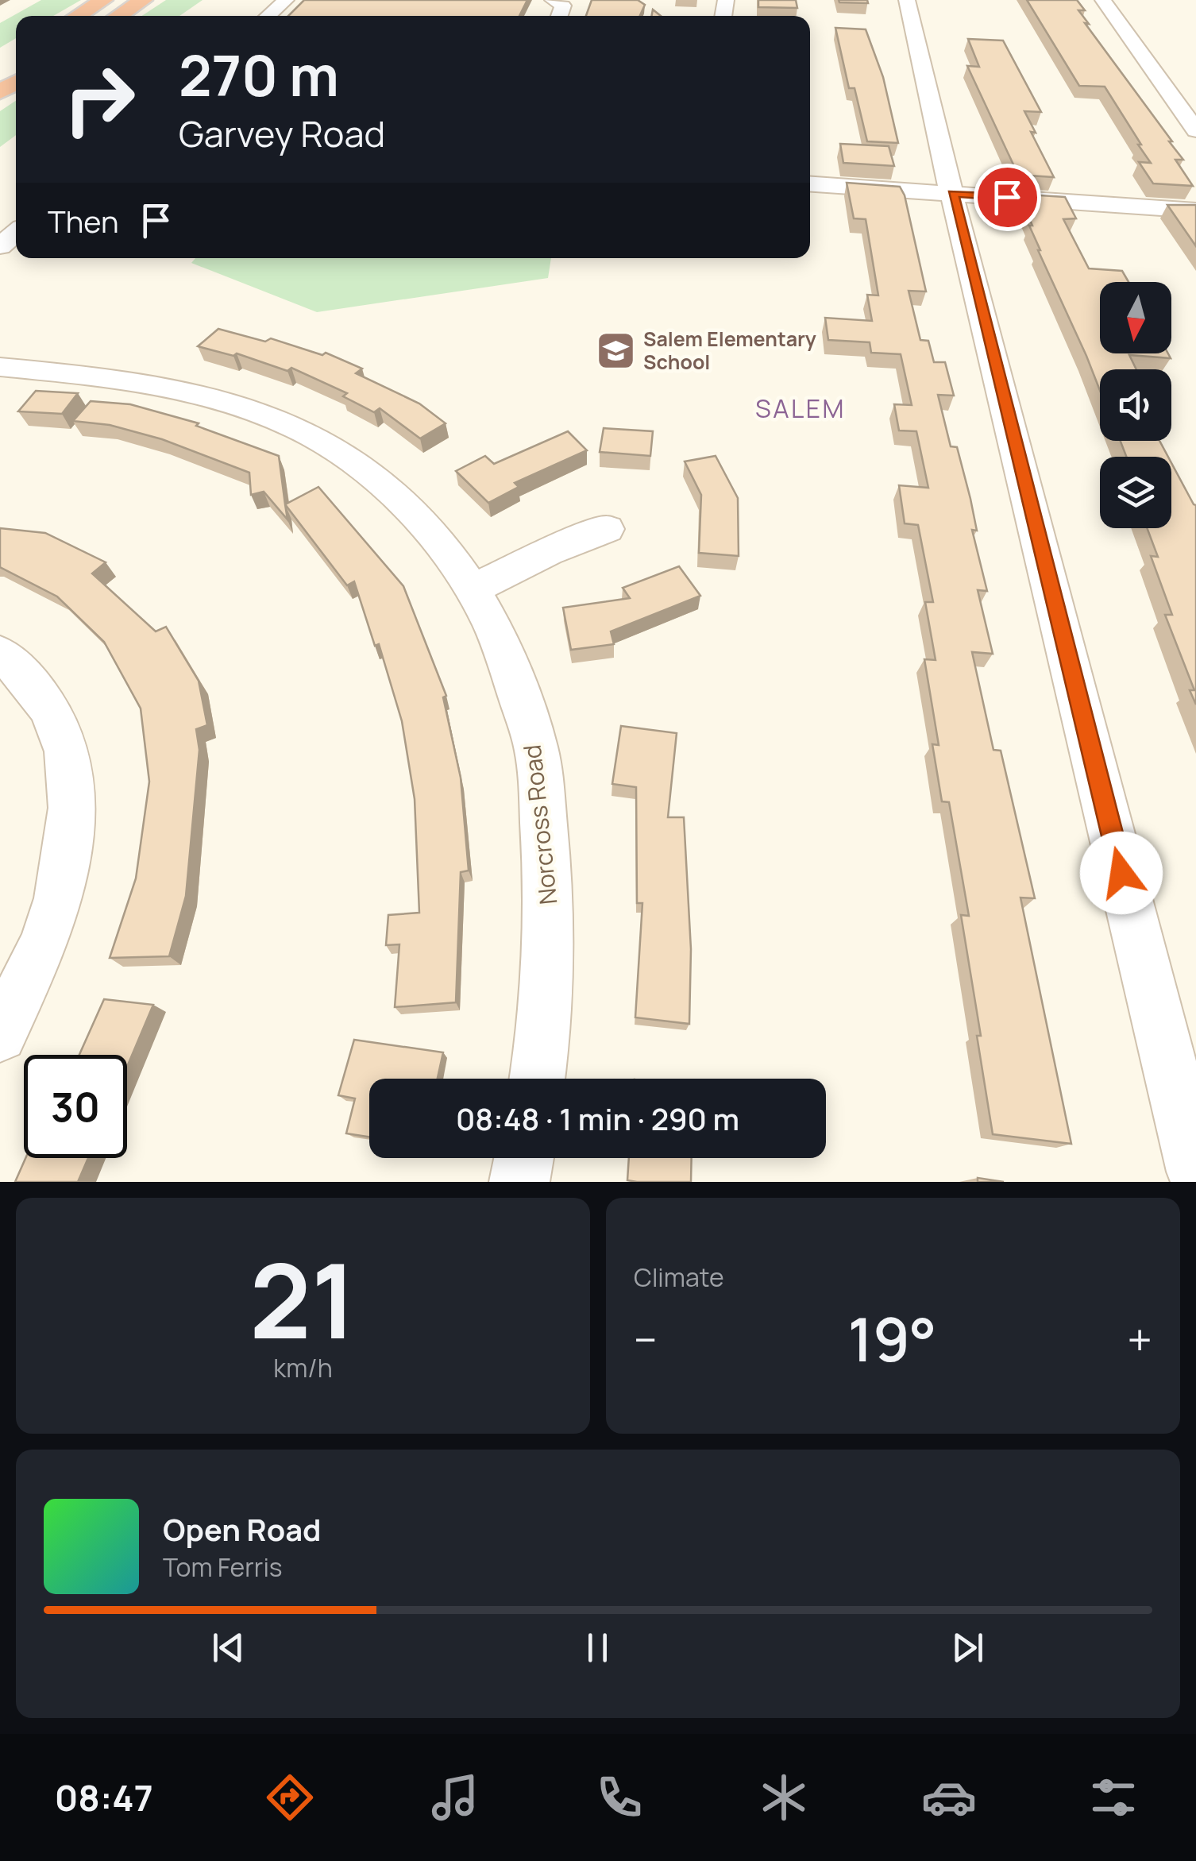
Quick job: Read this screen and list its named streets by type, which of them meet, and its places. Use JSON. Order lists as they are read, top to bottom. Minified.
{"streets":{"street":["Norcross Road"]},"districts":["SALEM"],"places":{"school or university":["Salem Elementary School"]},"north":"bottom","page":{"turn":["270 m","Garvey Road"],"then":"Then","limit":"30","trip":"08:48 · 1 min · 290 m","tile":[["21","km/h"],"Climate"],"heat":["−","19°","+"],"song":["Open Road","Tom Ferris"],"tabs":"08:47"}}
